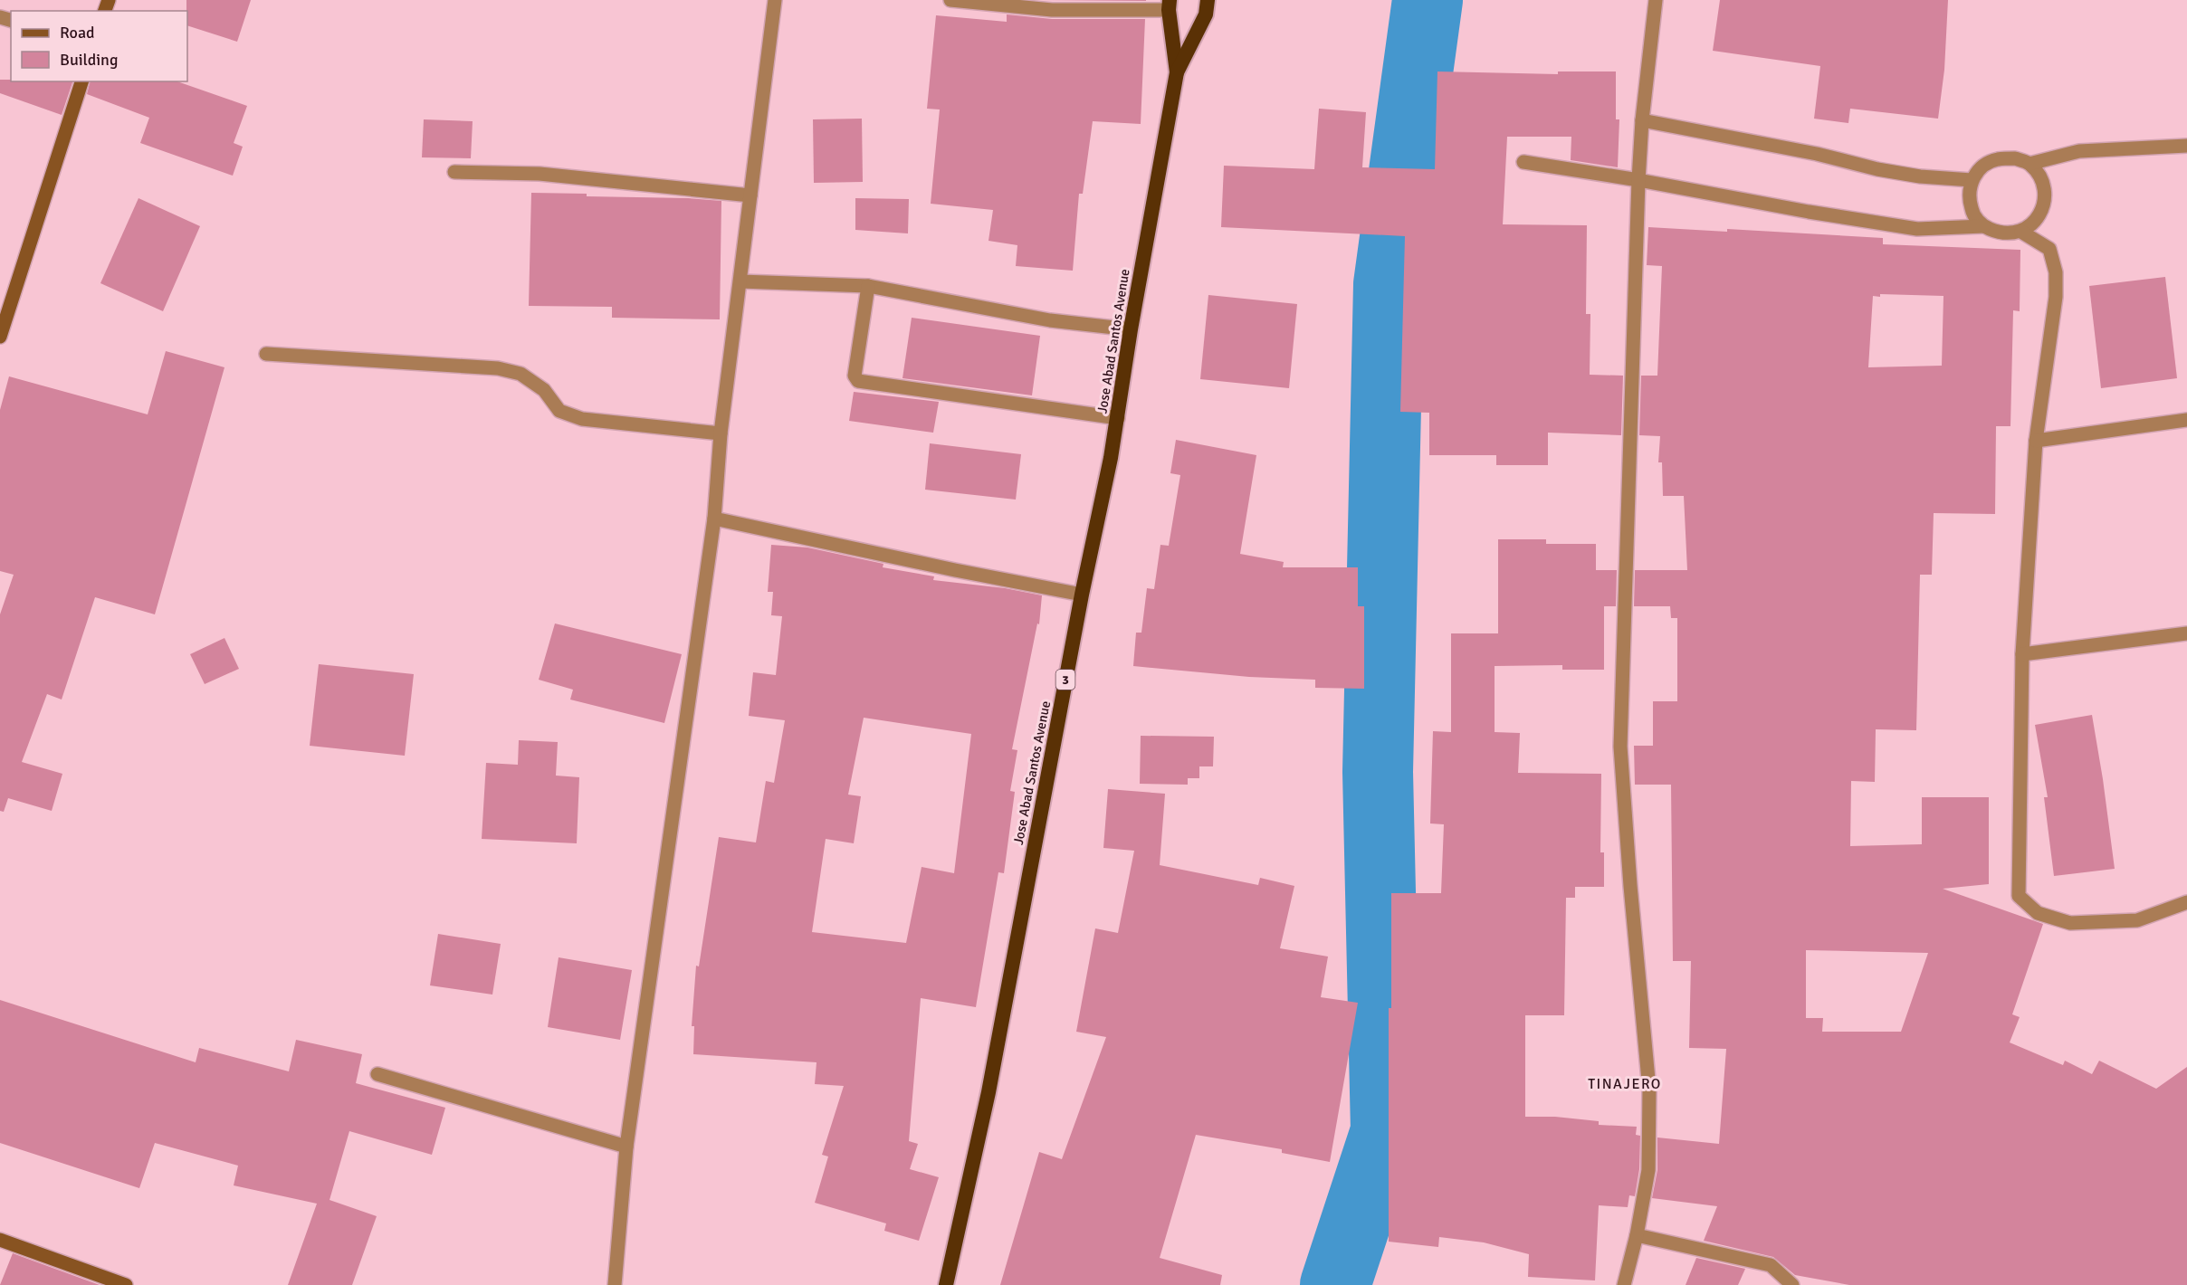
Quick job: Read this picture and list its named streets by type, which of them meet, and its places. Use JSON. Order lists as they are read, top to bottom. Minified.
{"streets":{"highway":["Jose Abad Santos Avenue","3"]},"districts":["TINAJERO"],"legend":["Road","Building"]}
